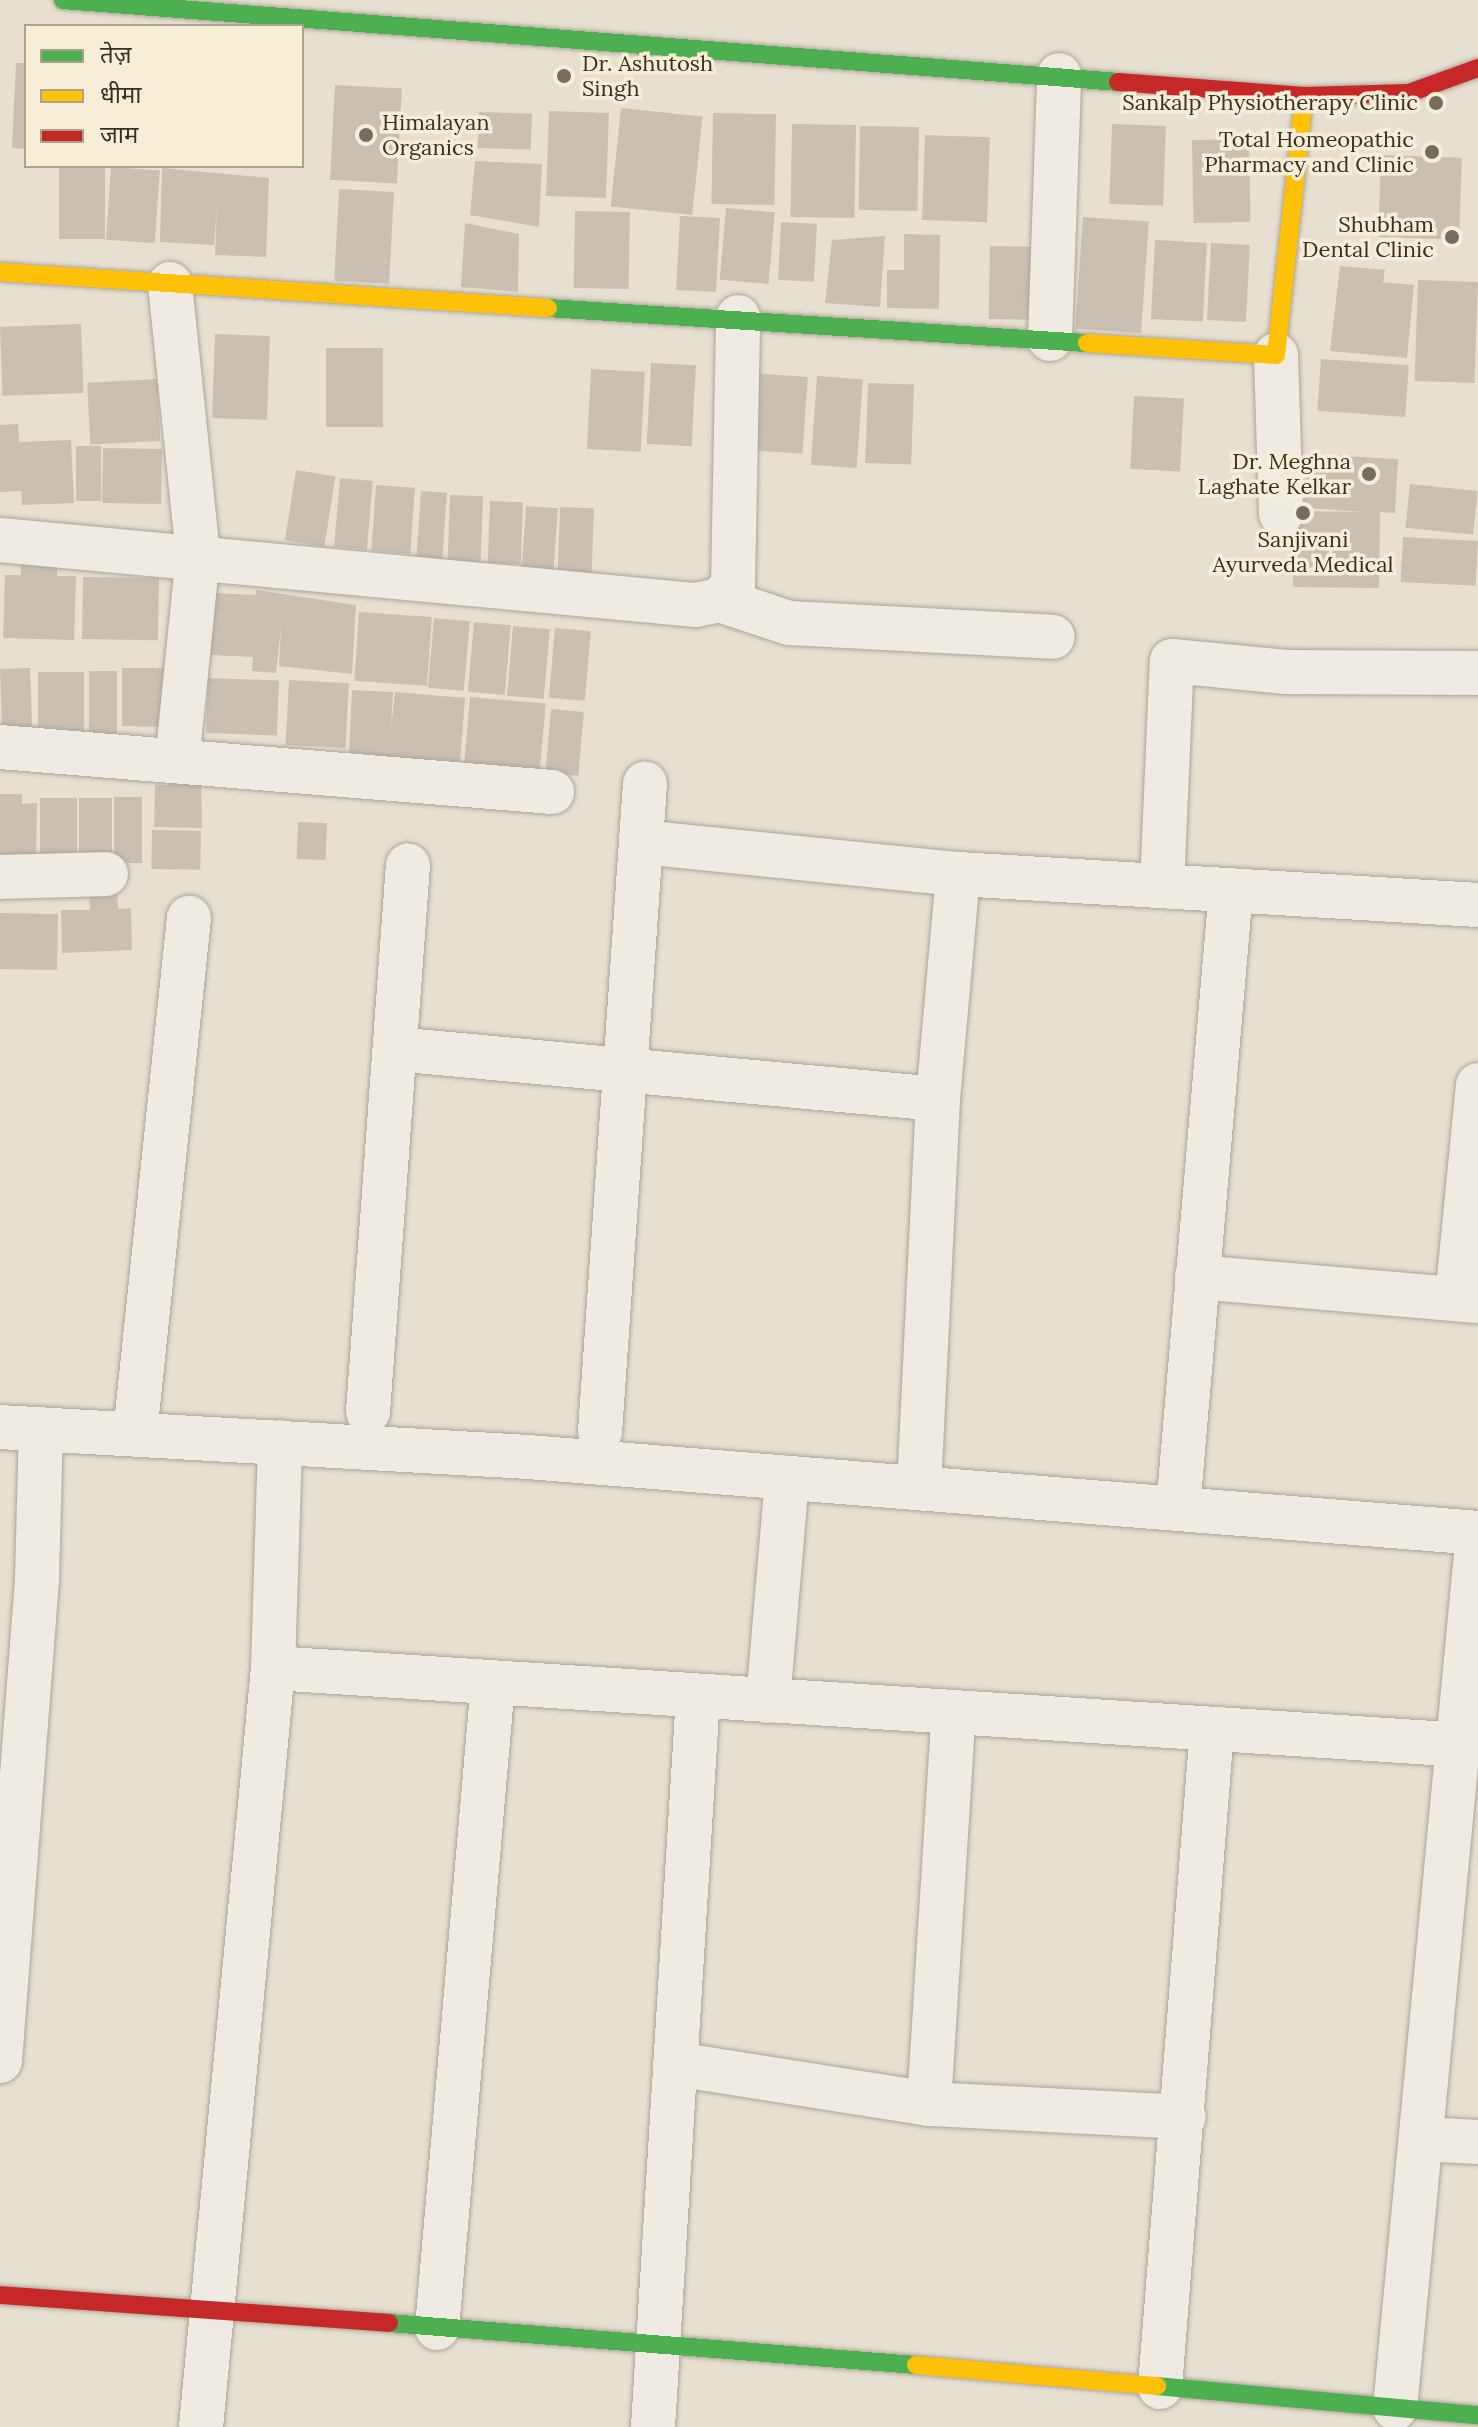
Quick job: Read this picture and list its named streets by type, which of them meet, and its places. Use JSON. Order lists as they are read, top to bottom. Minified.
{"places":["Dr. Ashutosh Singh","Sankalp Physiotherapy Clinic","Himalayan Organics","Total Homeopathic Pharmacy and Clinic","Shubham Dental Clinic","Dr. Meghna Laghate Kelkar","Sanjivani Ayurveda Medical"],"legend":["तेज़","धीमा","जाम"]}
